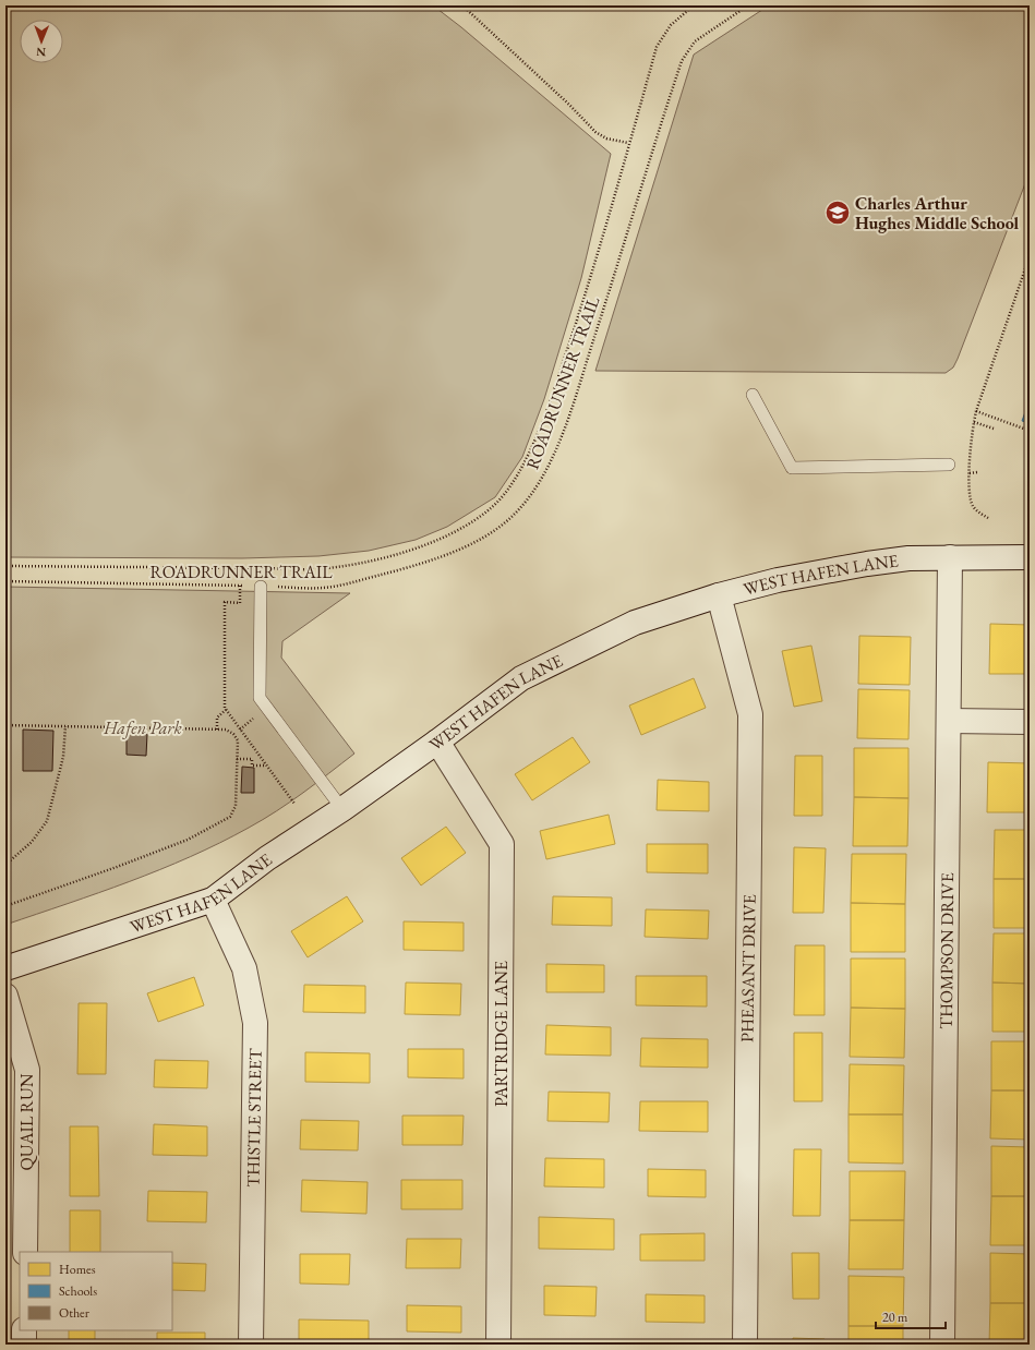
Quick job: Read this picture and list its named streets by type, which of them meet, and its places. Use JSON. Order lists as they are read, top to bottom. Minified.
{"streets":{"street":["WEST HAFEN LANE","THOMPSON DRIVE","PHEASANT DRIVE","PARTRIDGE LANE","THISTLE STREET","QUAIL RUN"],"path":["ROADRUNNER TRAIL"]},"crossings":[["WEST HAFEN LANE","THOMPSON DRIVE"],["WEST HAFEN LANE","PHEASANT DRIVE"],["WEST HAFEN LANE","PARTRIDGE LANE"],["WEST HAFEN LANE","THISTLE STREET"]],"parks":["Hafen Park"],"places":{"school or university":["Charles Arthur Hughes Middle School"]},"legend":["Homes","Schools","Other"],"scale_bar":"20 m","north":"bottom"}
